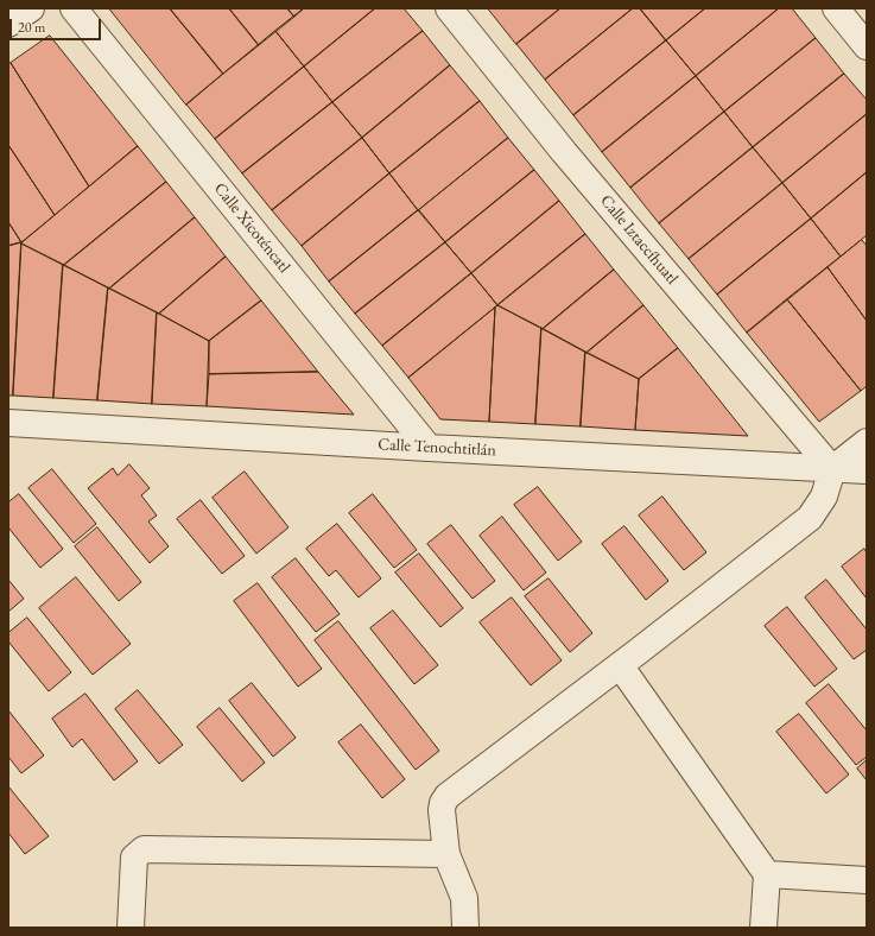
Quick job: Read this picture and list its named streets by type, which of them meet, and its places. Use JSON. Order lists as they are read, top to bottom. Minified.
{"streets":{"street":["Calle Xicoténcatl","Calle Iztaccíhuatl","Calle Tenochtitlán"]},"crossings":[["Calle Xicoténcatl","Calle Tenochtitlán"],["Calle Iztaccíhuatl","Calle Tenochtitlán"]],"scale_bar":"20 m"}
